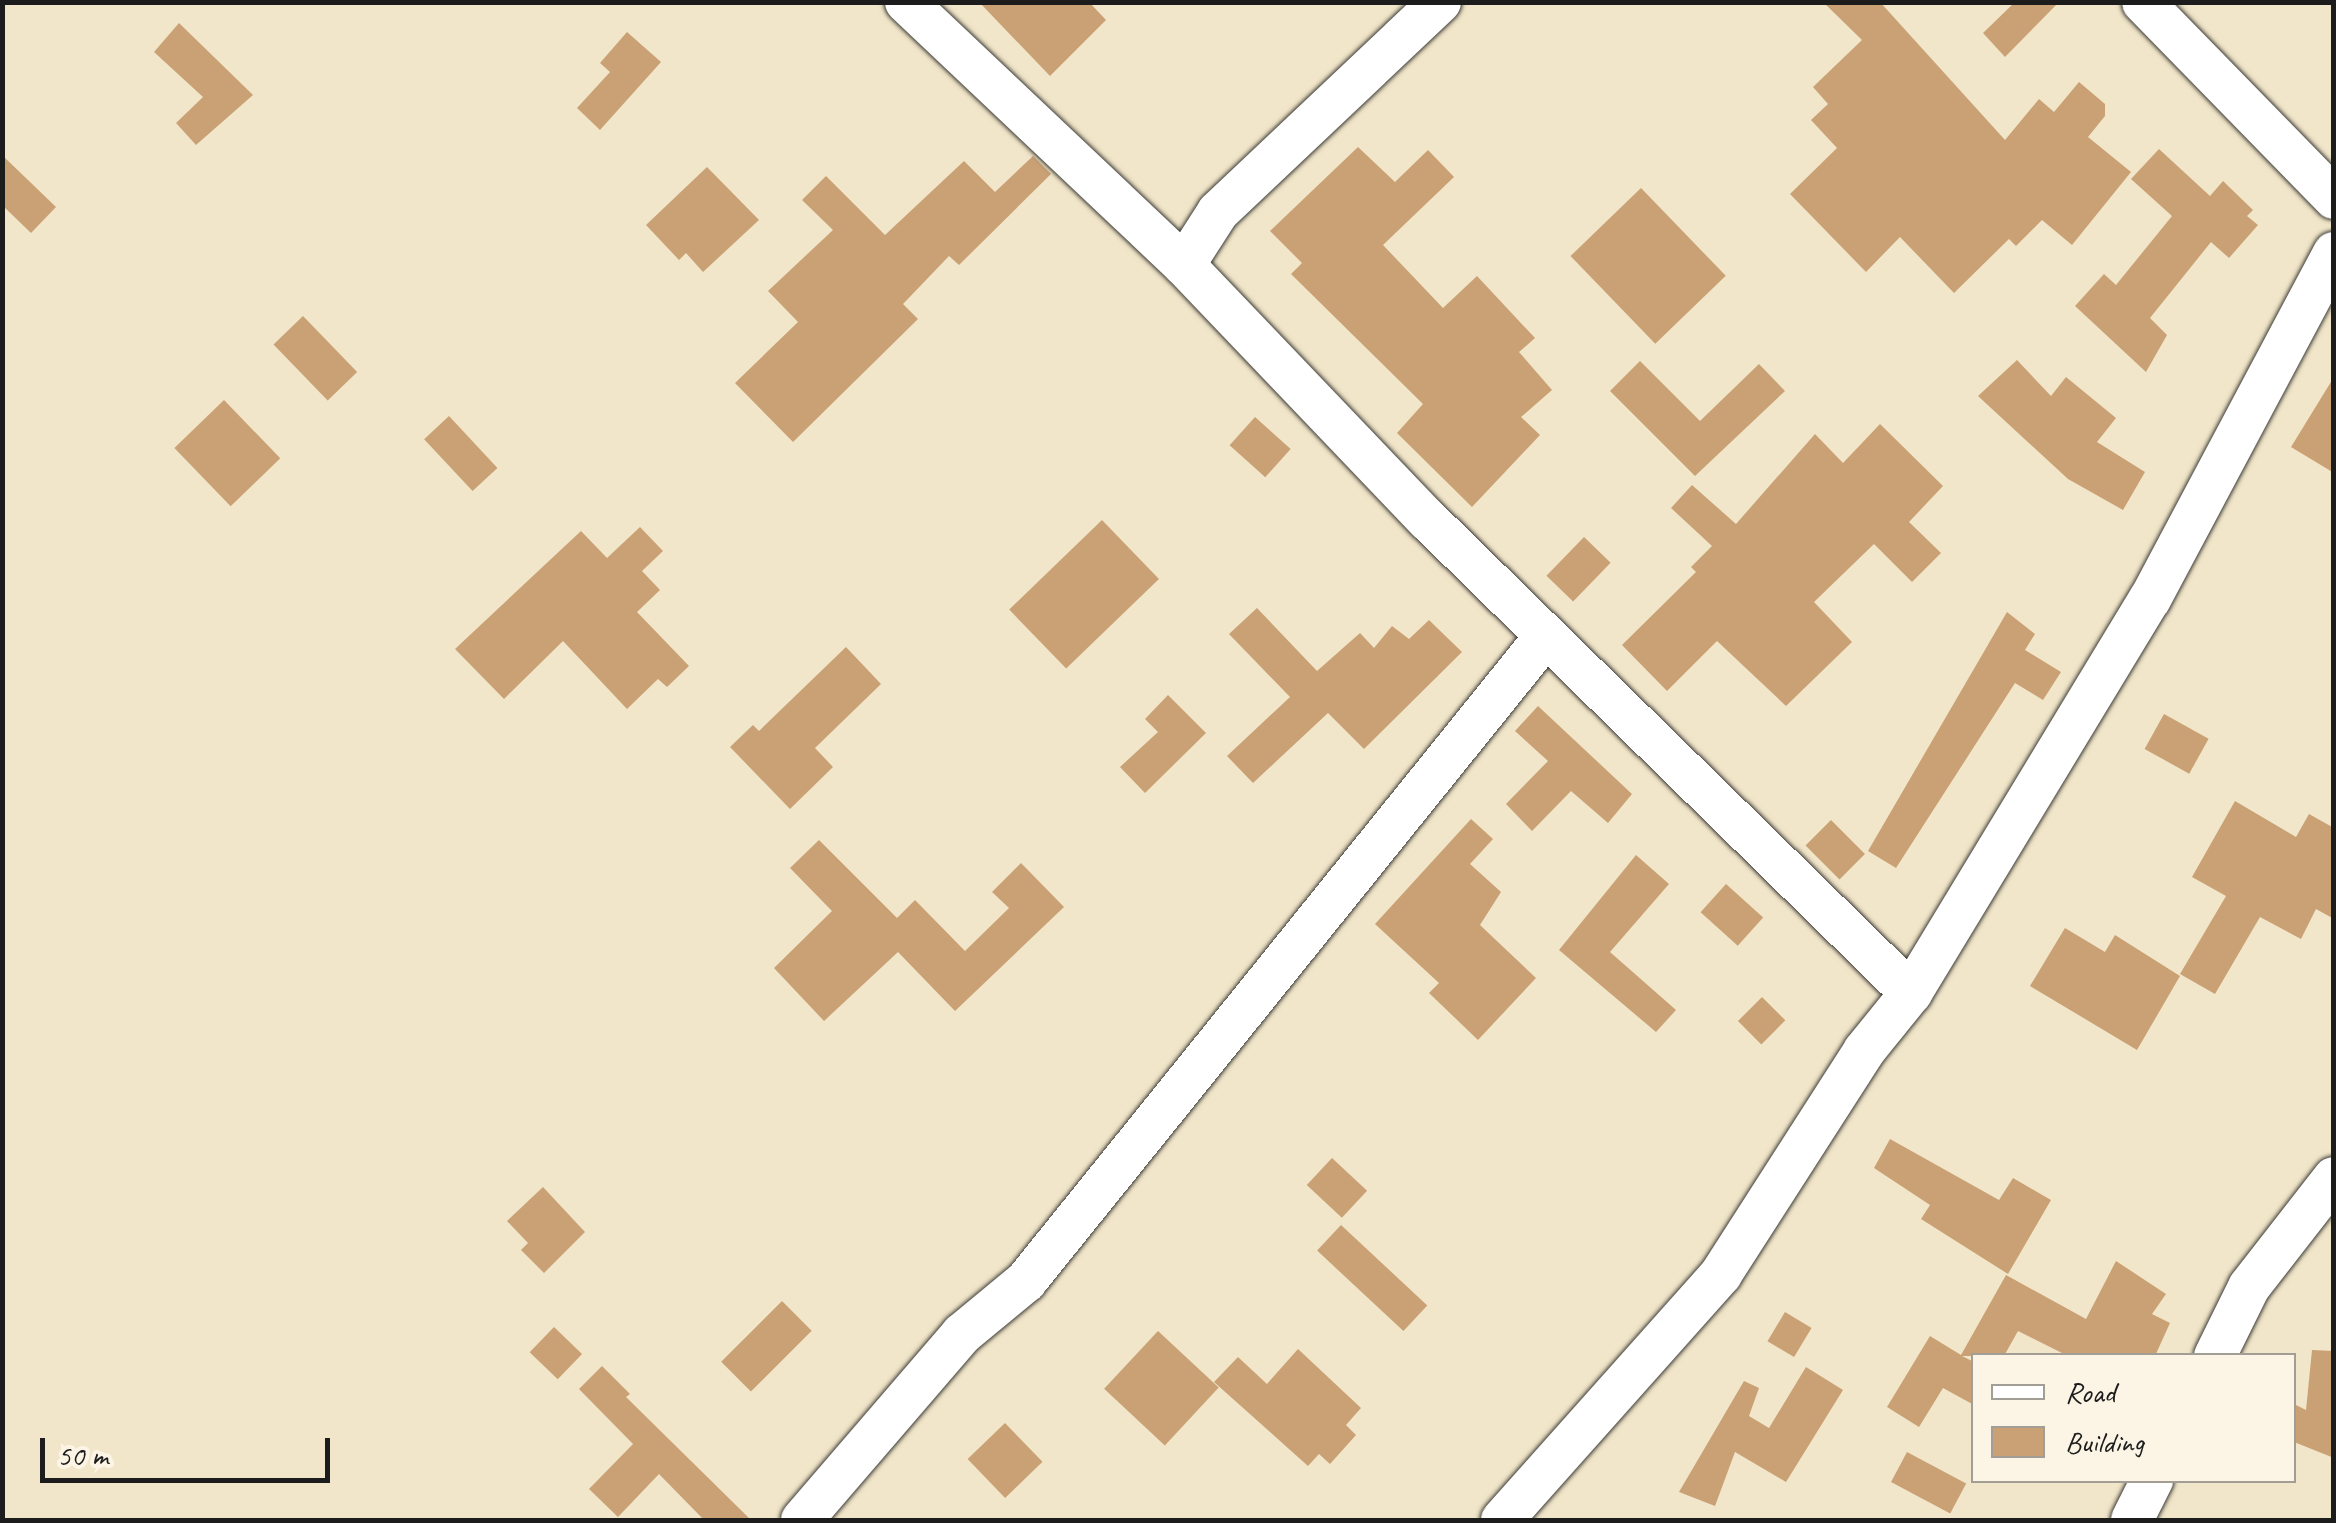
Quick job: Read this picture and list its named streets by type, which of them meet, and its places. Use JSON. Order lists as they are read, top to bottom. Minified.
{"legend":["Road","Building"],"scale_bar":"50 m"}
